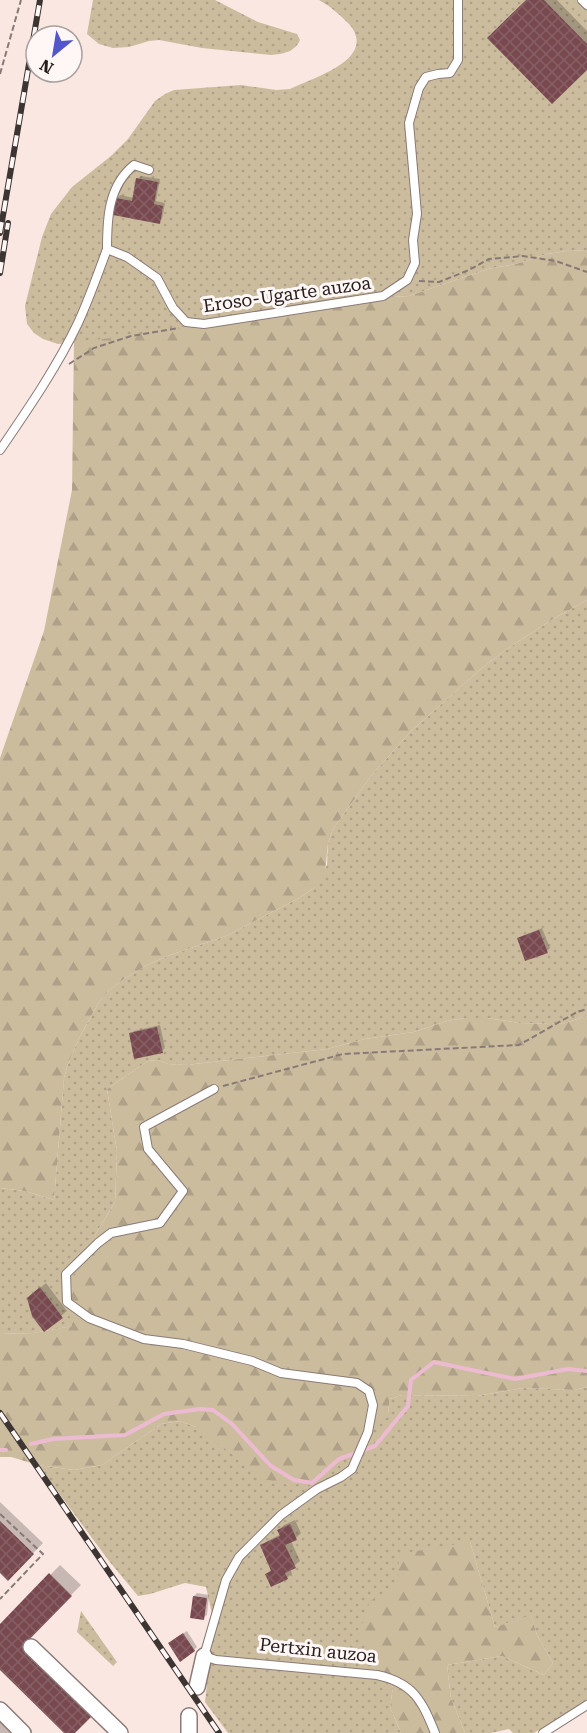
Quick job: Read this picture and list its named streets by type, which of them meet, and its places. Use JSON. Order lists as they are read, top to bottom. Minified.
{"streets":{"lane":["Eroso-Ugarte auzoa","Pertxin auzoa"]},"north":"bottom left"}
